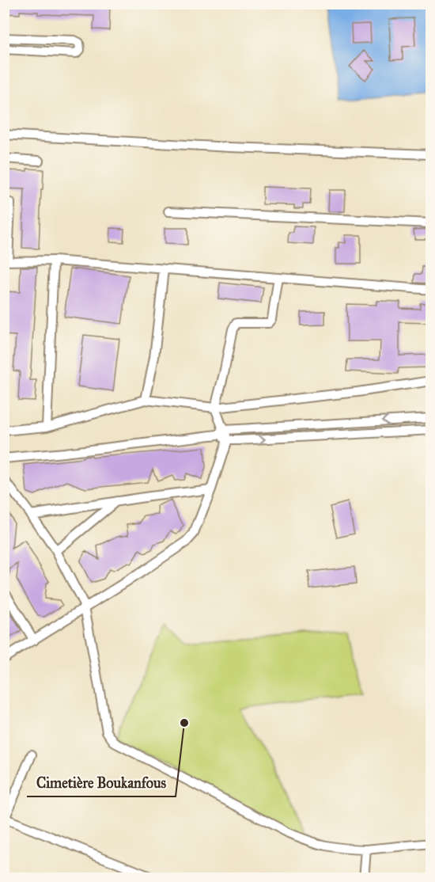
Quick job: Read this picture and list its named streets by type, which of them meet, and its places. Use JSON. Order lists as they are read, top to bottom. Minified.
{"places":["Cimetière Boukanfous"]}
